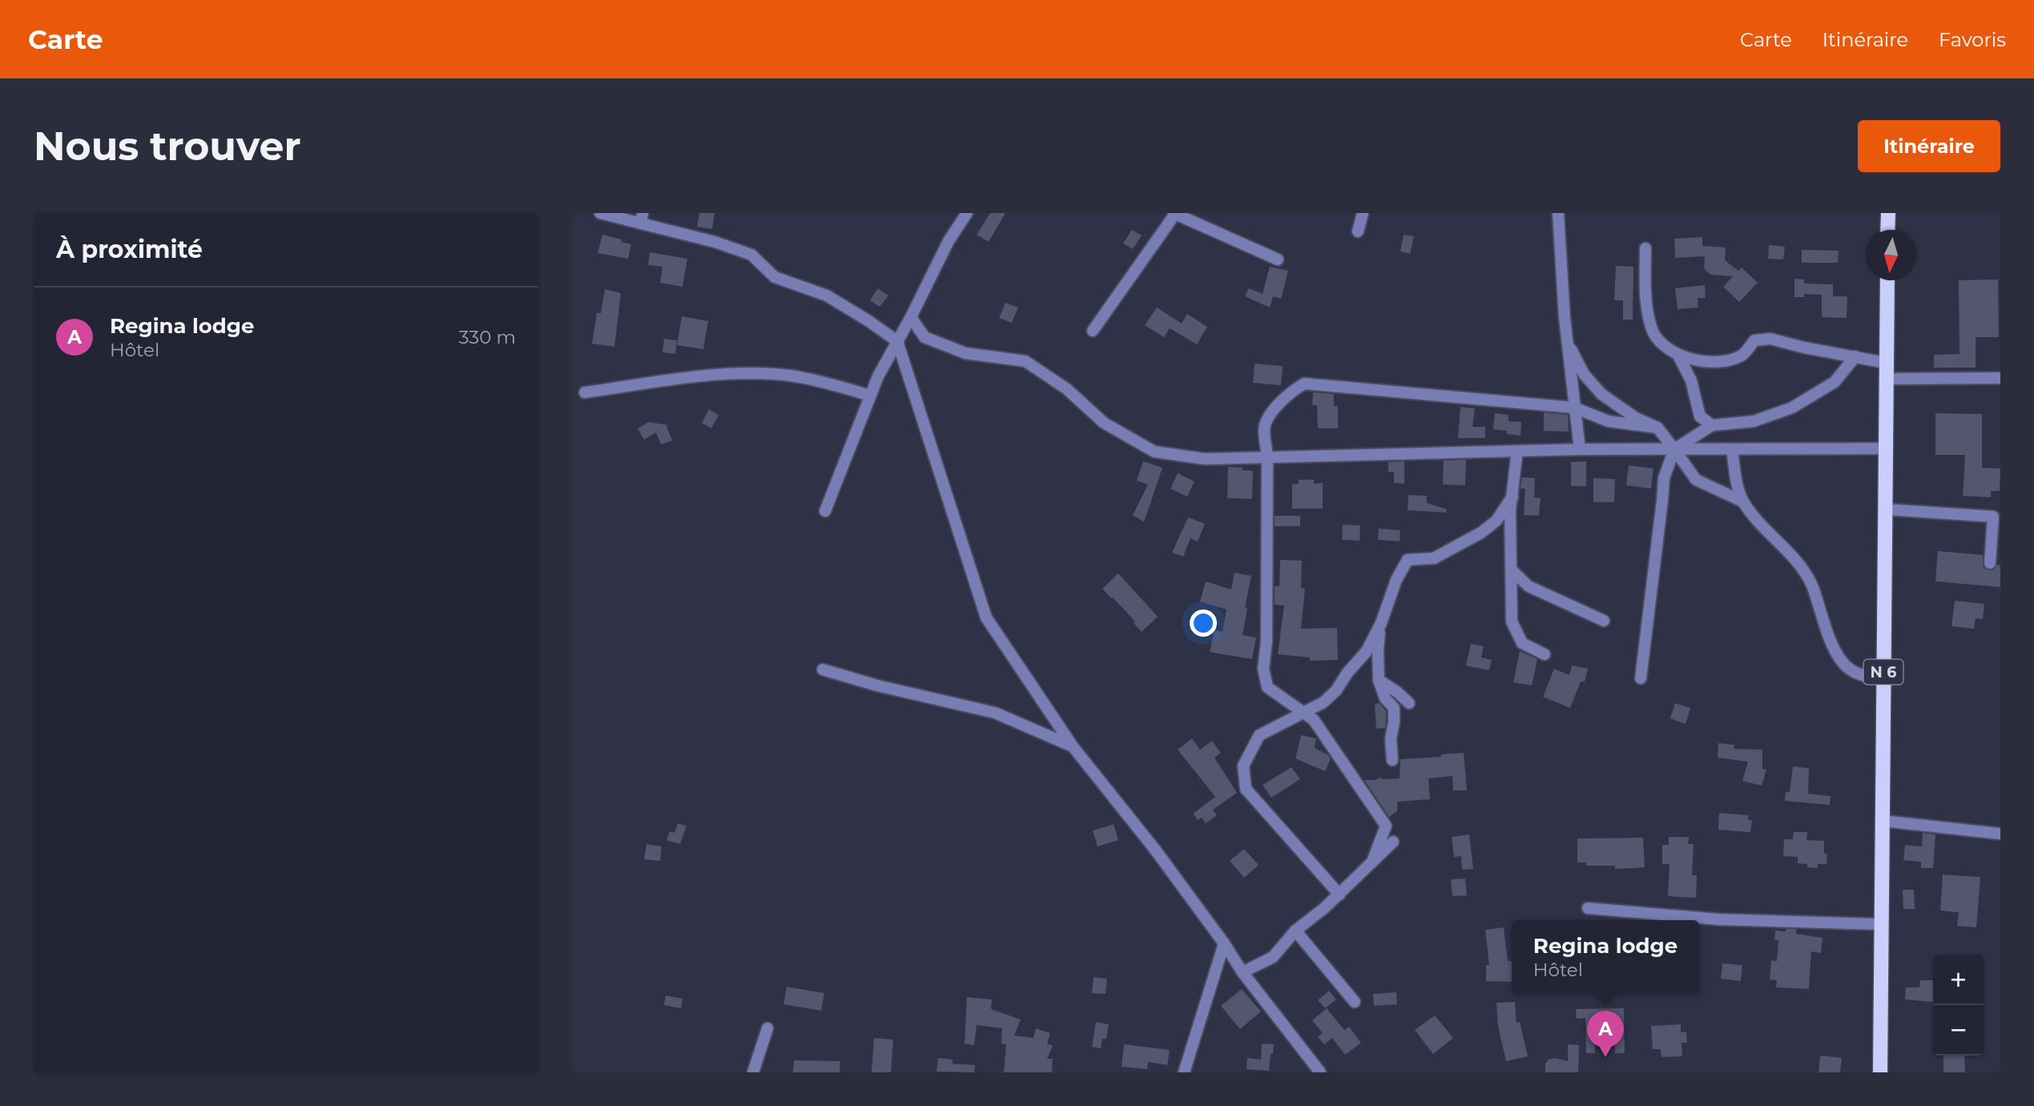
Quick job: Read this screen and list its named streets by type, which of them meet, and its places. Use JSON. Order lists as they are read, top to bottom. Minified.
{"streets":{"main road":["N 6"]},"north":"bottom","page":{"header":"Carte","nav":["Carte","Itinéraire","Favoris"],"buttons":"Itinéraire","title":"Nous trouver","heading":"À proximité","list":[{"mark":"A","name":"Regina lodge","note":"Hôtel","value":"330 m"}],"popup":["Regina lodge","Hôtel"],"map_buttons":["+","−"],"pins":"A"}}
